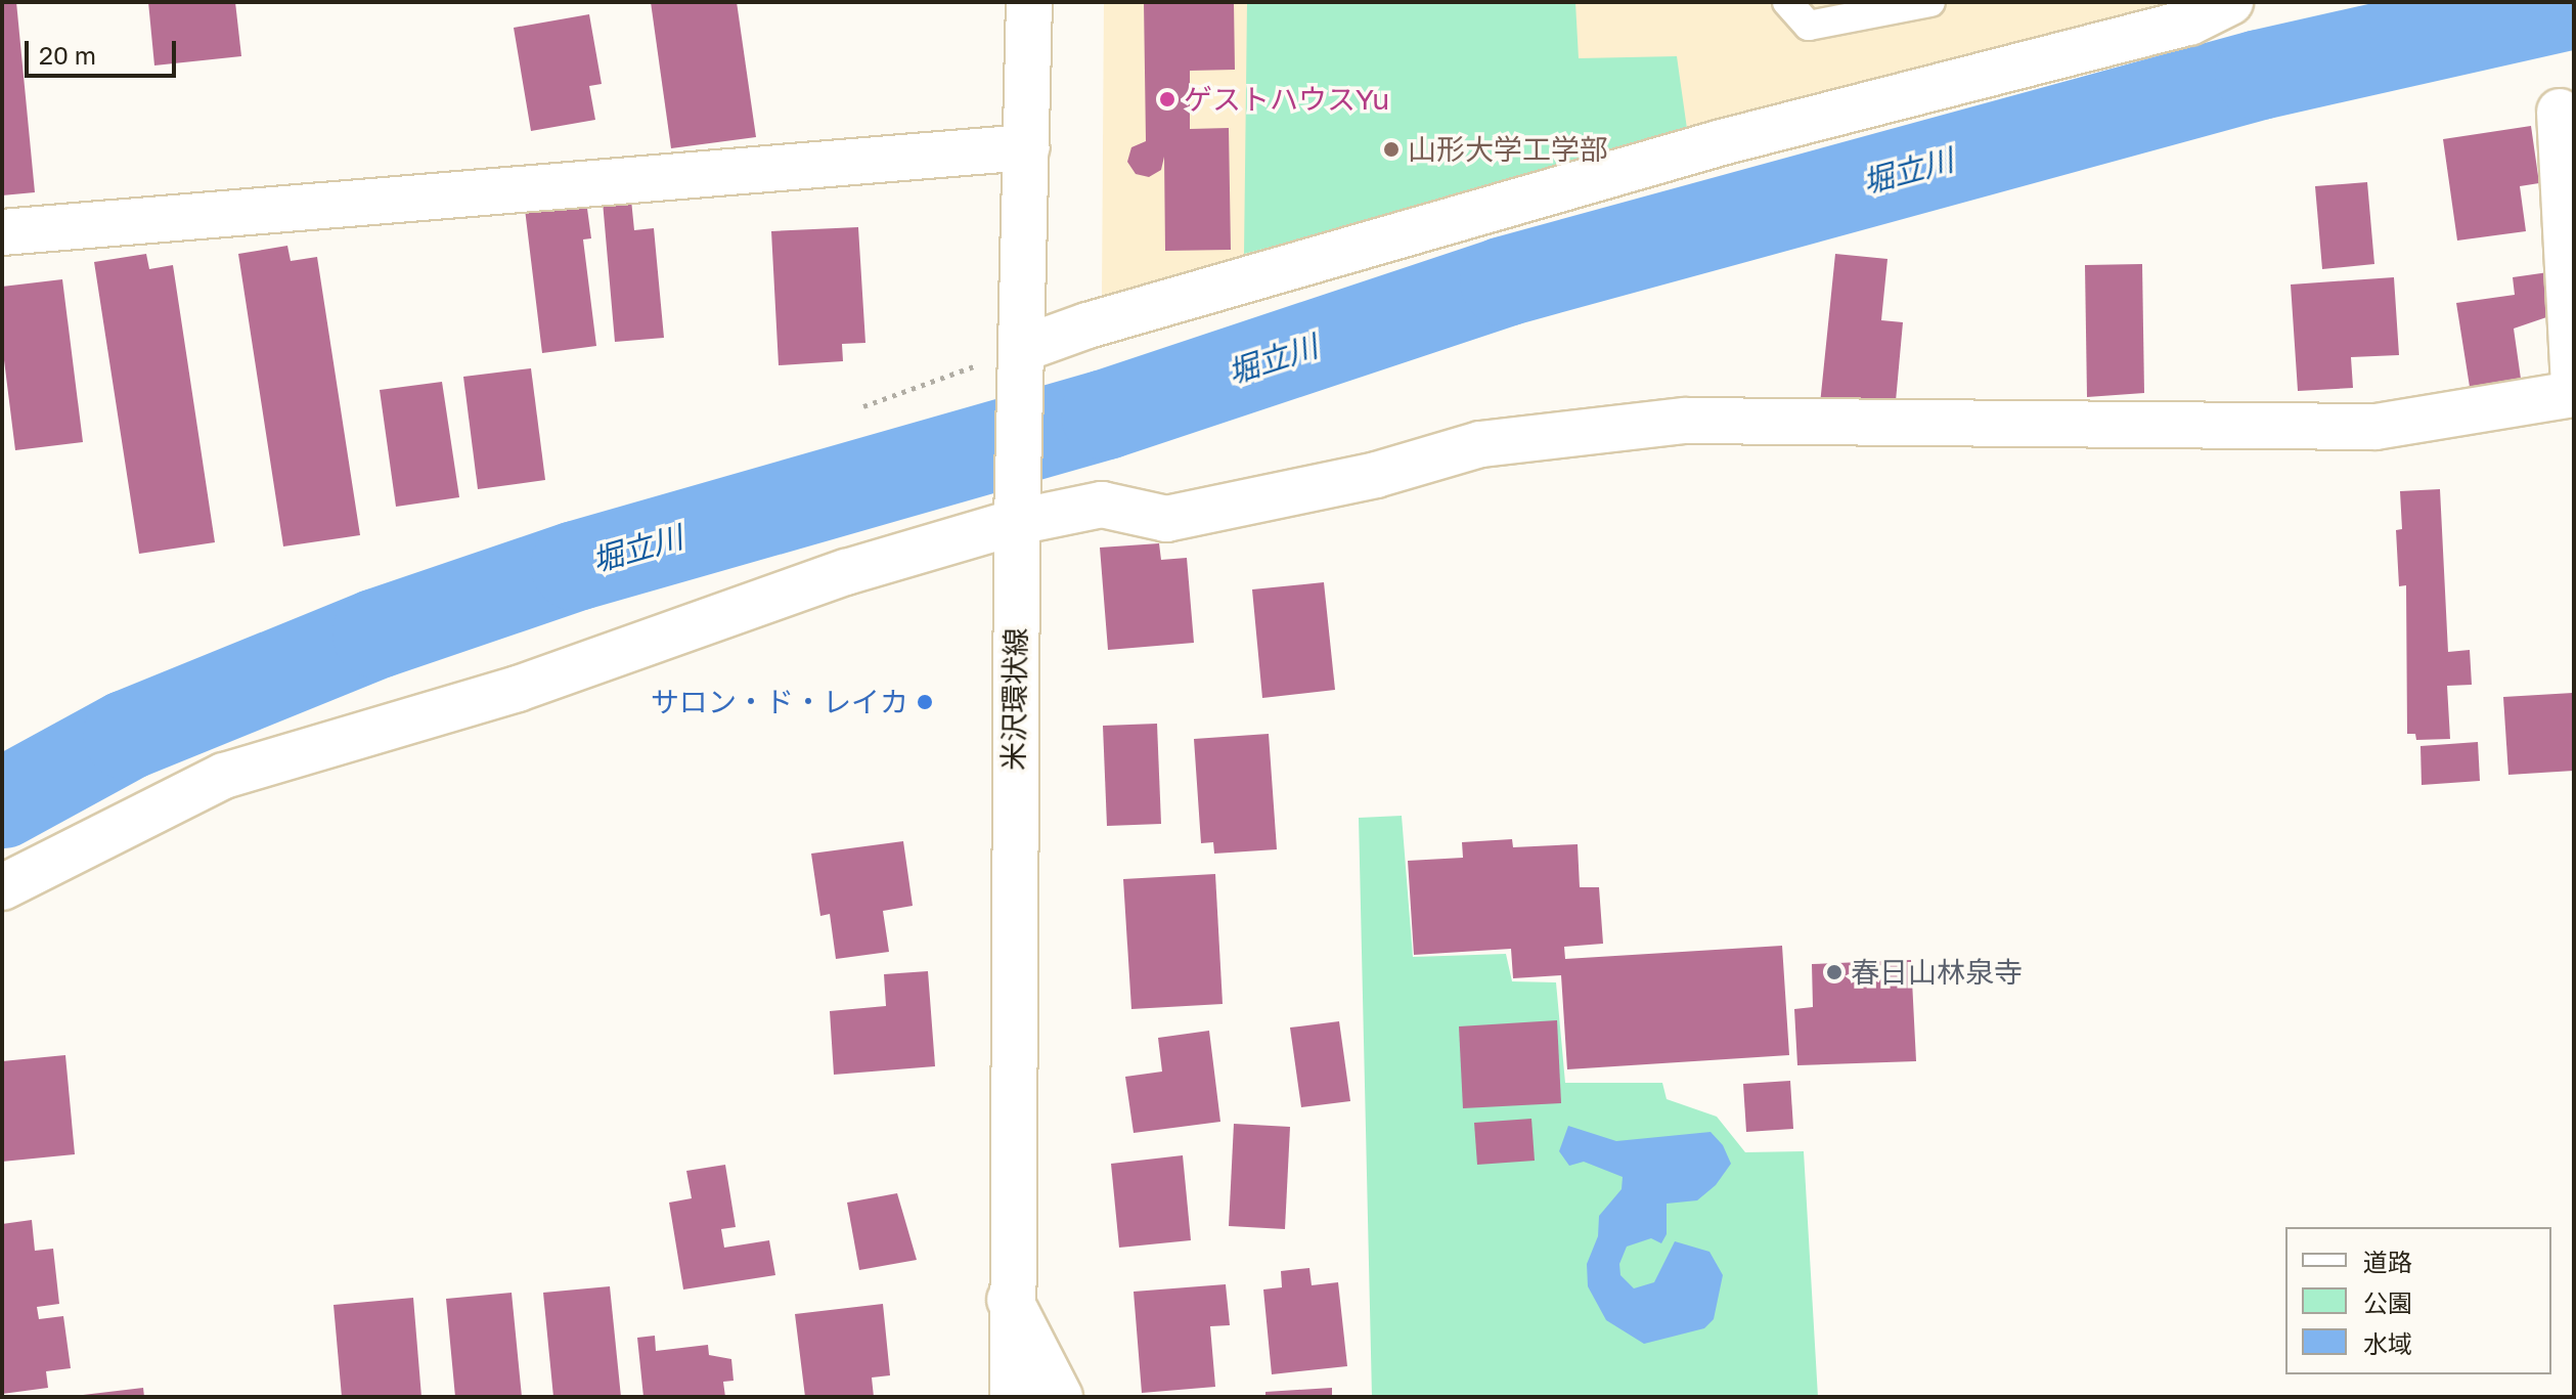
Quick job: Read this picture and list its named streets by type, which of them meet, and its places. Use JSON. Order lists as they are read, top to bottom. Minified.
{"streets":{"street":["米沢環状線"]},"water":["堀立川"],"places":["ゲストハウスYu","山形大学工学部","サロン・ド・レイカ","春日山林泉寺"],"legend":["道路","公園","水域"],"scale_bar":"20 m"}
